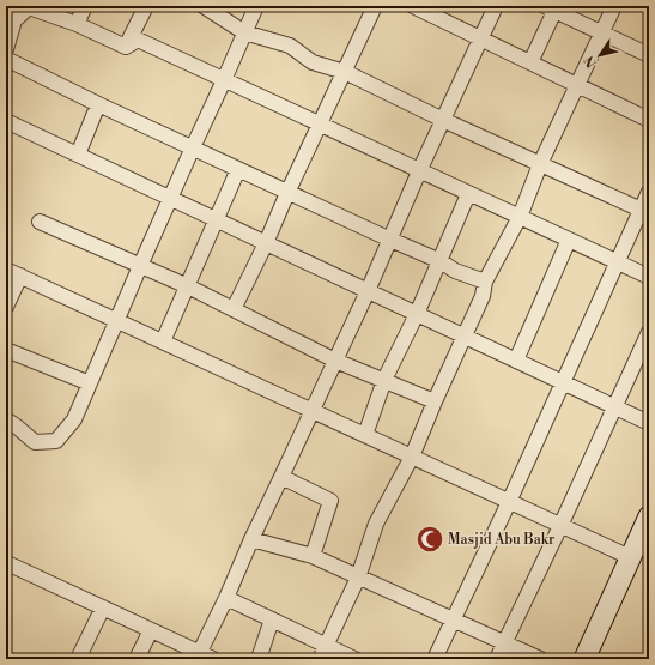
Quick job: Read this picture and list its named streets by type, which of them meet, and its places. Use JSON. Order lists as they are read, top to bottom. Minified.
{"places":{"mosque":["Masjid Abu Bakr"]},"north":"bottom left"}
